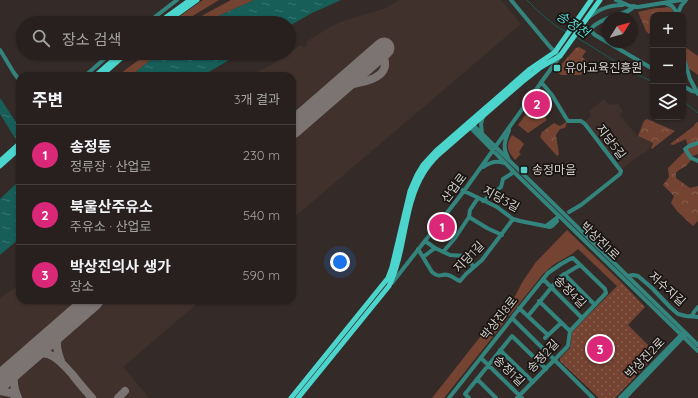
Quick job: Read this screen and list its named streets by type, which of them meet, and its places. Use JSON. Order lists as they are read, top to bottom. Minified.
{"streets":{"main road":["산업로"],"street":["지당5길","지당3길","박상진1로","지당1길","저수지길","송정4길","박상진8로","송정2길","박상진2로","송정1길"]},"crossings":[["지당5길","산업로"],["산업로","지당3길"],["산업로","박상진1로"],["산업로","지당1길"],["지당3길","지당1길"],["박상진1로","저수지길"],["박상진1로","박상진2로"],["송정4길","박상진8로"],["송정4길","송정2길"],["박상진8로","송정2길"],["박상진8로","송정1길"],["송정2길","송정1길"]],"water":["송정천"],"places":{"transit":["유아교육진흥원","송정마을"]},"north":"top right","page":{"map_buttons":["+","−"],"search":"장소 검색","heading":["주변","3개 결과"],"pins":["2","1","3"],"list":[{"mark":"1","name":"송정동","note":"정류장 · 산업로","value":"230 m"},{"mark":"2","name":"북울산주유소","note":"주유소 · 산업로","value":"540 m"},{"mark":"3","name":"박상진의사 생가","note":"장소","value":"590 m"}]}}
